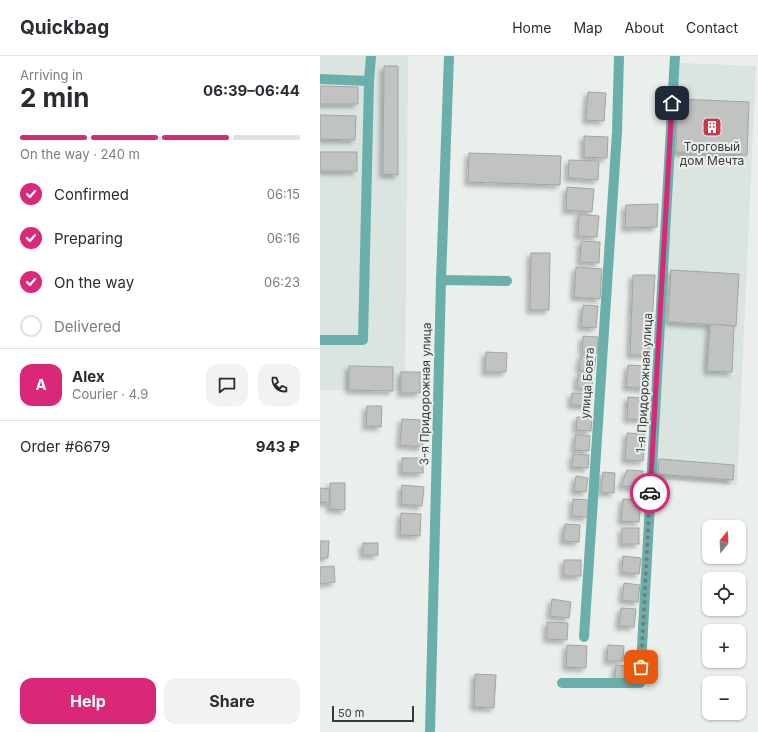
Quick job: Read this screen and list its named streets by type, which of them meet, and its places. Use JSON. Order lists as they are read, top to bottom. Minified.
{"streets":{"lane":["улица Бовта","1-я Придорожная улица","3-я Придорожная улица"]},"places":{"building":["Торговый дом Мечта"]},"scale_bar":"50 m","north":"top","page":{"header":"Quickbag","nav":["Home","Map","About","Contact"],"heading":["2 min","Arriving in","06:39–06:44"],"panel":["Alex","Courier · 4.9","Order #6679","943 ₽"],"bar":"On the way · 240 m","list":[["Confirmed","06:15"],["Preparing","06:16"],["On the way","06:23"],"Delivered"],"round":"A","map_buttons":["+","−"],"buttons":["Help","Share"],"scale":"50 m"}}
